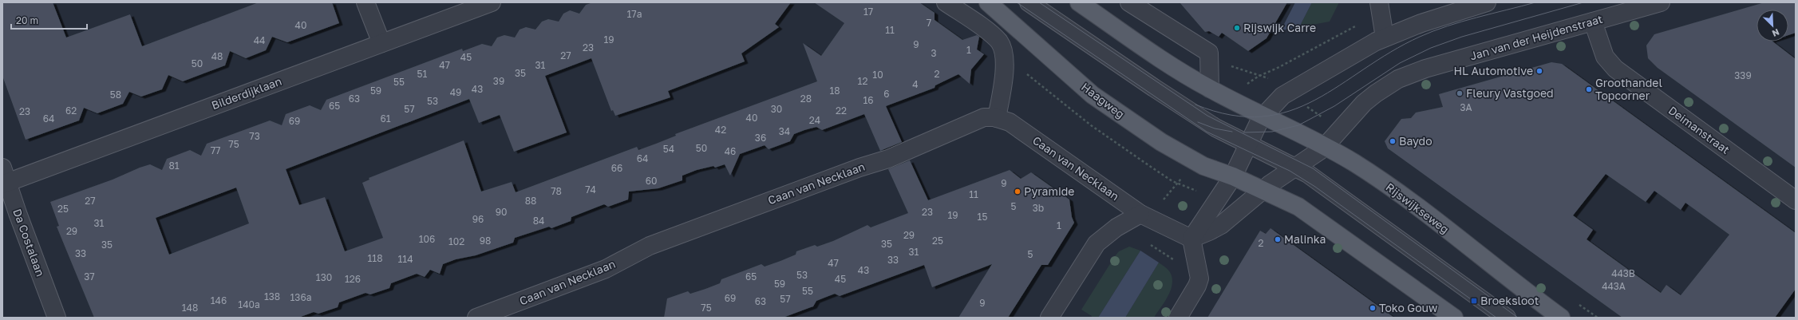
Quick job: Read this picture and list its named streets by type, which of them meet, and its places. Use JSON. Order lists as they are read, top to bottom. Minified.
{"streets":{"main road":["Haagweg","Rijswijkseweg"],"street":["Jan van der Heijdenstraat","Bilderdijklaan","Deimanstraat","Caan van Necklaan","Da Costalaan"]},"crossings":[["Jan van der Heijdenstraat","Deimanstraat"],["Jan van der Heijdenstraat","Caan van Necklaan"],["Jan van der Heijdenstraat","Rijswijkseweg"],["Bilderdijklaan","Da Costalaan"]],"places":{"other":["Rijswijk Carre","HL Automotive","Groothandel Topcorner","Fleury Vastgoed","Baydo","Pyramide","Malinka","Toko Gouw"],"transit":["Broeksloot"]},"house_numbers":["17","17a","7","40","11","19","44","9","23","1","3","27","48","45","50","47","31","35","51","2","10","339","39","12","55","4","43","59","18","49","6","58","63","28","16","53","65","3A","57","30","62","22","23","40","64","61","24","69","42","34","73","36","75","50","54","77","46","64","81","66","60","9","74","78","11","27","88","5","3b","25","90","23","19","15","96","84","31","1","29","29","106","98","25","102","2","35","35","31","33","5","118","114","33","47","43","443B","53","37","65","130","126","45","59","443A","55","138","136a","69","57","146","63","9","140a","148","75"],"scale_bar":"20 m","north":"bottom right"}
